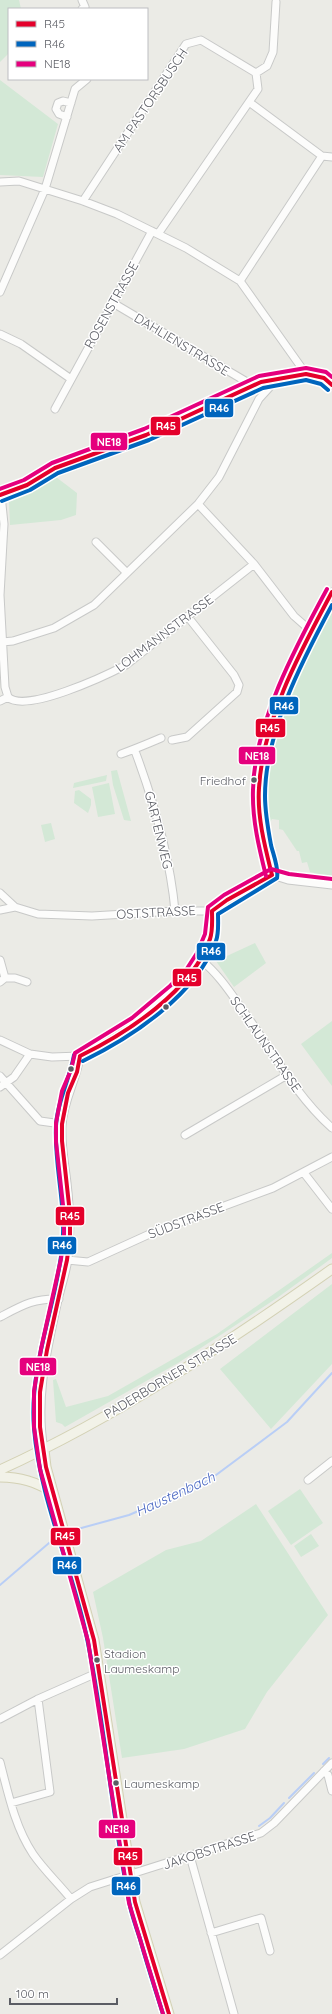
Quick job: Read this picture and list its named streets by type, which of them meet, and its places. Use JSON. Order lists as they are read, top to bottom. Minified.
{"streets":{"main road":["PADERBORNER STRASSE"],"street":["AM PASTORSBUSCH","ROSENSTRASSE","DAHLIENSTRASSE","LOHMANNSTRASSE","GARTENWEG","OSTSTRASSE","SCHLAUNSTRASSE","SÜDSTRASSE","JAKOBSTRASSE"]},"crossings":[["ROSENSTRASSE","DAHLIENSTRASSE"],["GARTENWEG","OSTSTRASSE"]],"water":["Haustenbach"],"places":["Friedhof","Stadion Laumeskamp","Laumeskamp"],"lines":["transit line NE18","transit line R45","transit line R46"],"legend":["R45","R46","NE18"],"scale_bar":"100 m"}
